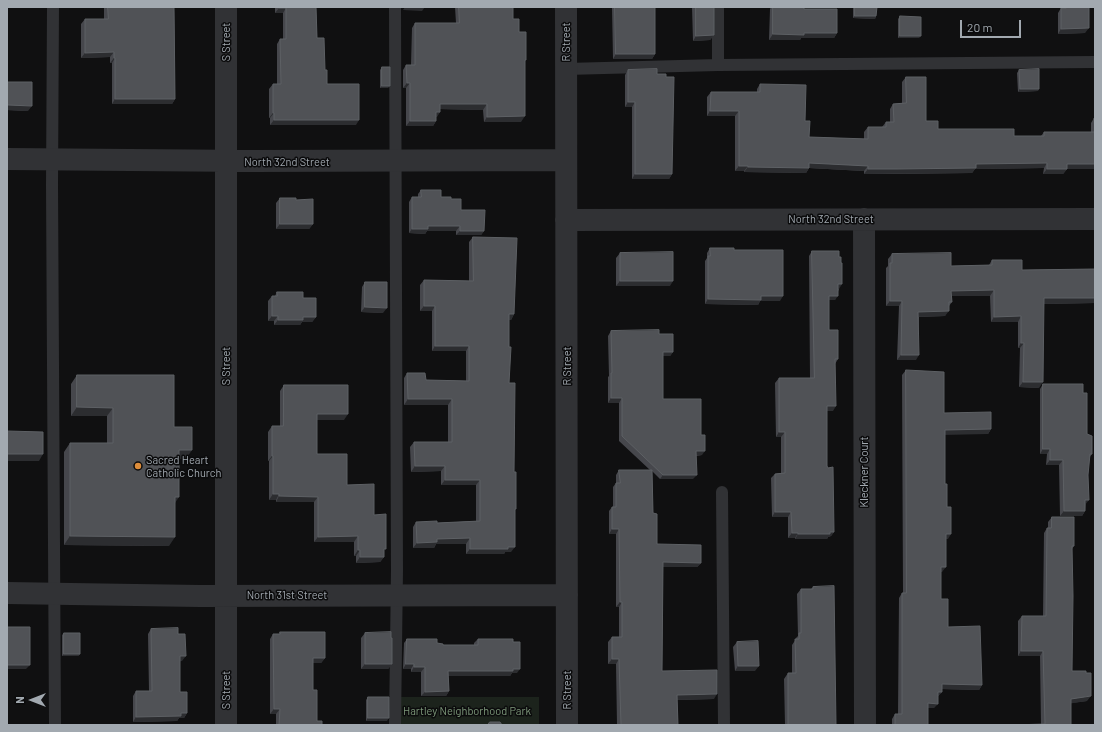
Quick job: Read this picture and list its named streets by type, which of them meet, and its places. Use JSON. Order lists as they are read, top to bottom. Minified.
{"streets":{"street":["S Street","R Street","North 32nd Street","Kleckner Court","North 31st Street"]},"crossings":[["S Street","North 32nd Street"],["S Street","North 31st Street"],["R Street","North 32nd Street"],["R Street","North 31st Street"],["North 32nd Street","Kleckner Court"]],"parks":["Hartley Neighborhood Park"],"places":["Sacred Heart Catholic Church"],"scale_bar":"20 m","north":"left"}
